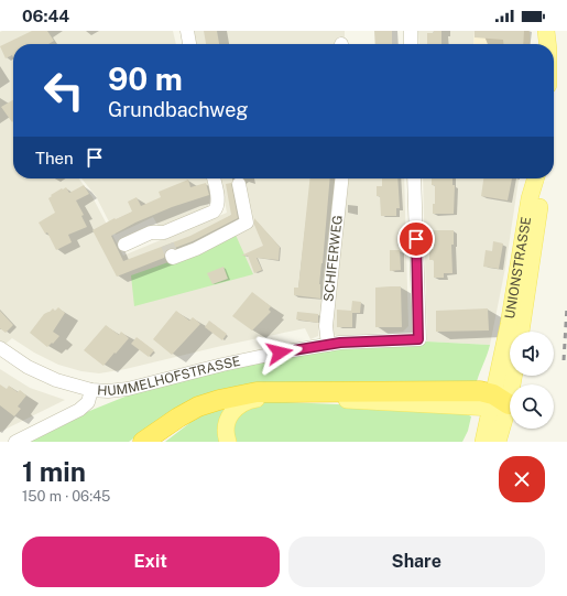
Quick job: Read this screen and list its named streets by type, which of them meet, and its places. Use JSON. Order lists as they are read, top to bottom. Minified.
{"streets":{"main road":["UNIONSTRASSE"],"street":["SCHIFERWEG","HUMMELHOFSTRASSE"]},"crossings":[["SCHIFERWEG","HUMMELHOFSTRASSE"]],"page":{"status":"06:44","turn":["90 m","Grundbachweg"],"then":"Then","heading":["1 min","150 m · 06:45"],"buttons":["Exit","Share"]}}
